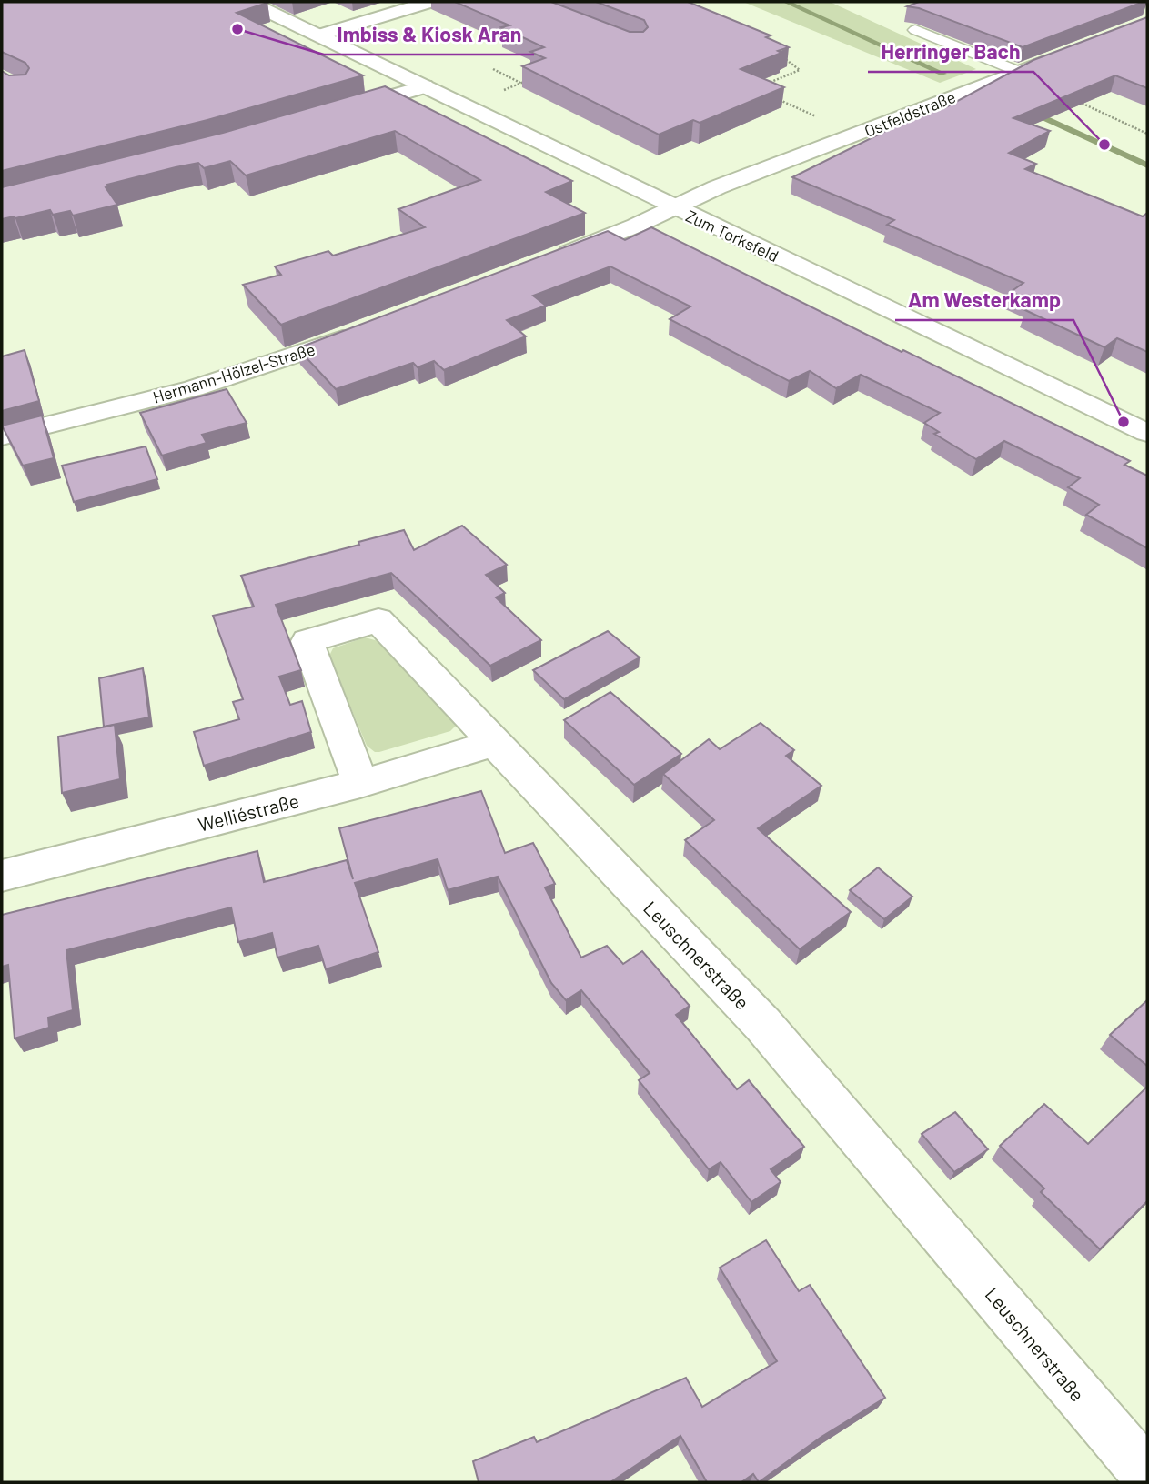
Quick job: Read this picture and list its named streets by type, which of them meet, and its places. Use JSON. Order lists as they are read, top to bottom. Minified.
{"streets":{"street":["Ostfeldstraße","Zum Torksfeld","Hermann-Hölzel-Straße","Welliéstraße","Leuschnerstraße"]},"crossings":[["Ostfeldstraße","Zum Torksfeld"],["Welliéstraße","Leuschnerstraße"]],"places":["Imbiss & Kiosk Aran","Herringer Bach","Am Westerkamp"]}
